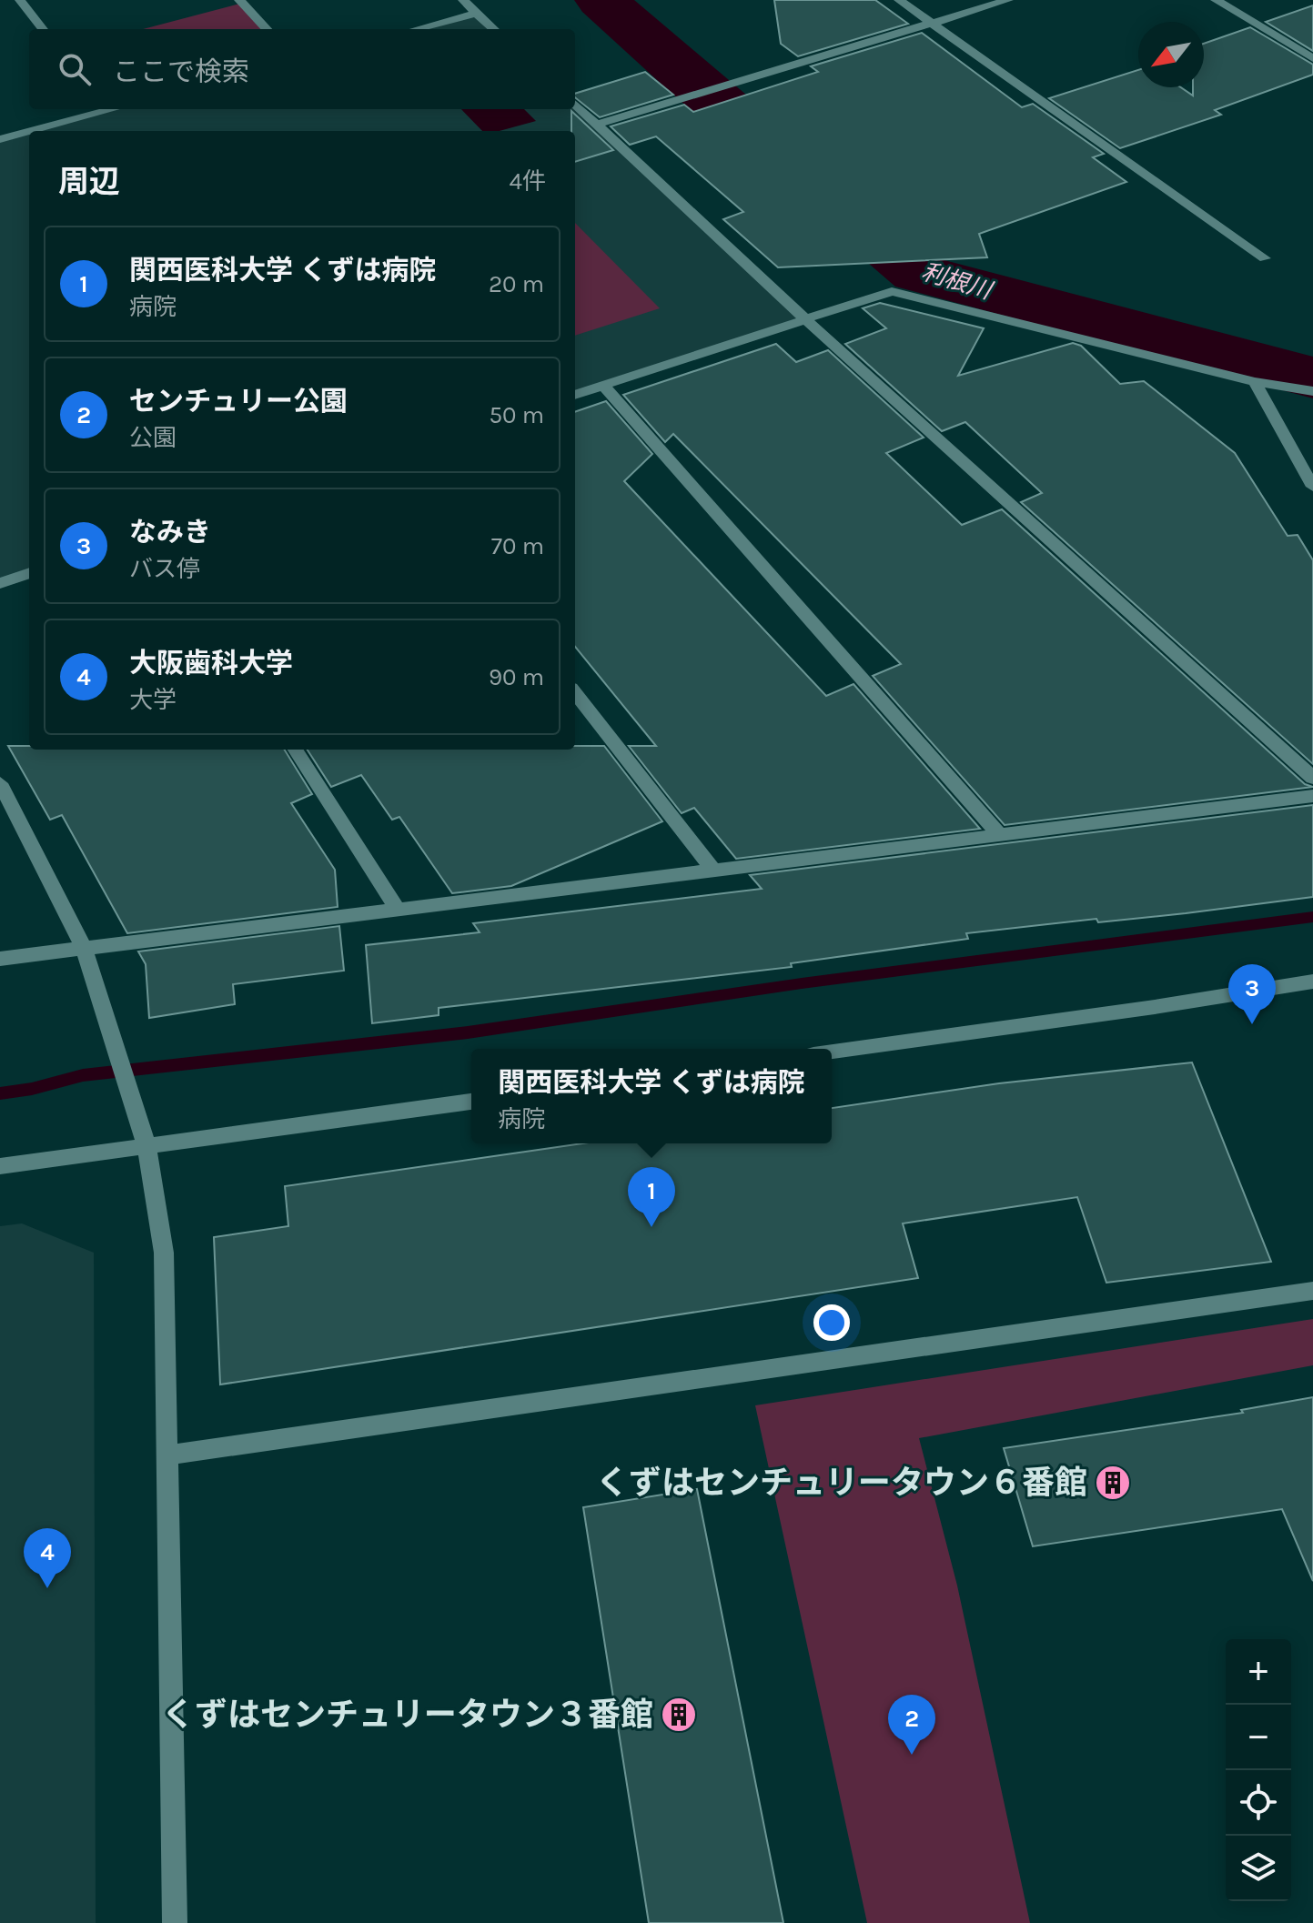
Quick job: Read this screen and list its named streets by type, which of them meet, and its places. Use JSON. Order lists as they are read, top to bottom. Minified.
{"water":["利根川"],"places":{"building":["くずはセンチュリータウン６番館","くずはセンチュリータウン３番館"]},"north":"bottom left","page":{"search":"ここで検索","heading":["周辺","4件"],"list":[{"mark":"1","name":"関西医科大学 くずは病院","note":"病院","value":"20 m"},{"mark":"2","name":"センチュリー公園","note":"公園","value":"50 m"},{"mark":"3","name":"なみき","note":"バス停","value":"70 m"},{"mark":"4","name":"大阪歯科大学","note":"大学","value":"90 m"}],"pins":["3","1","4","2"],"popup":["関西医科大学 くずは病院","病院"],"map_buttons":["+","−"]}}
